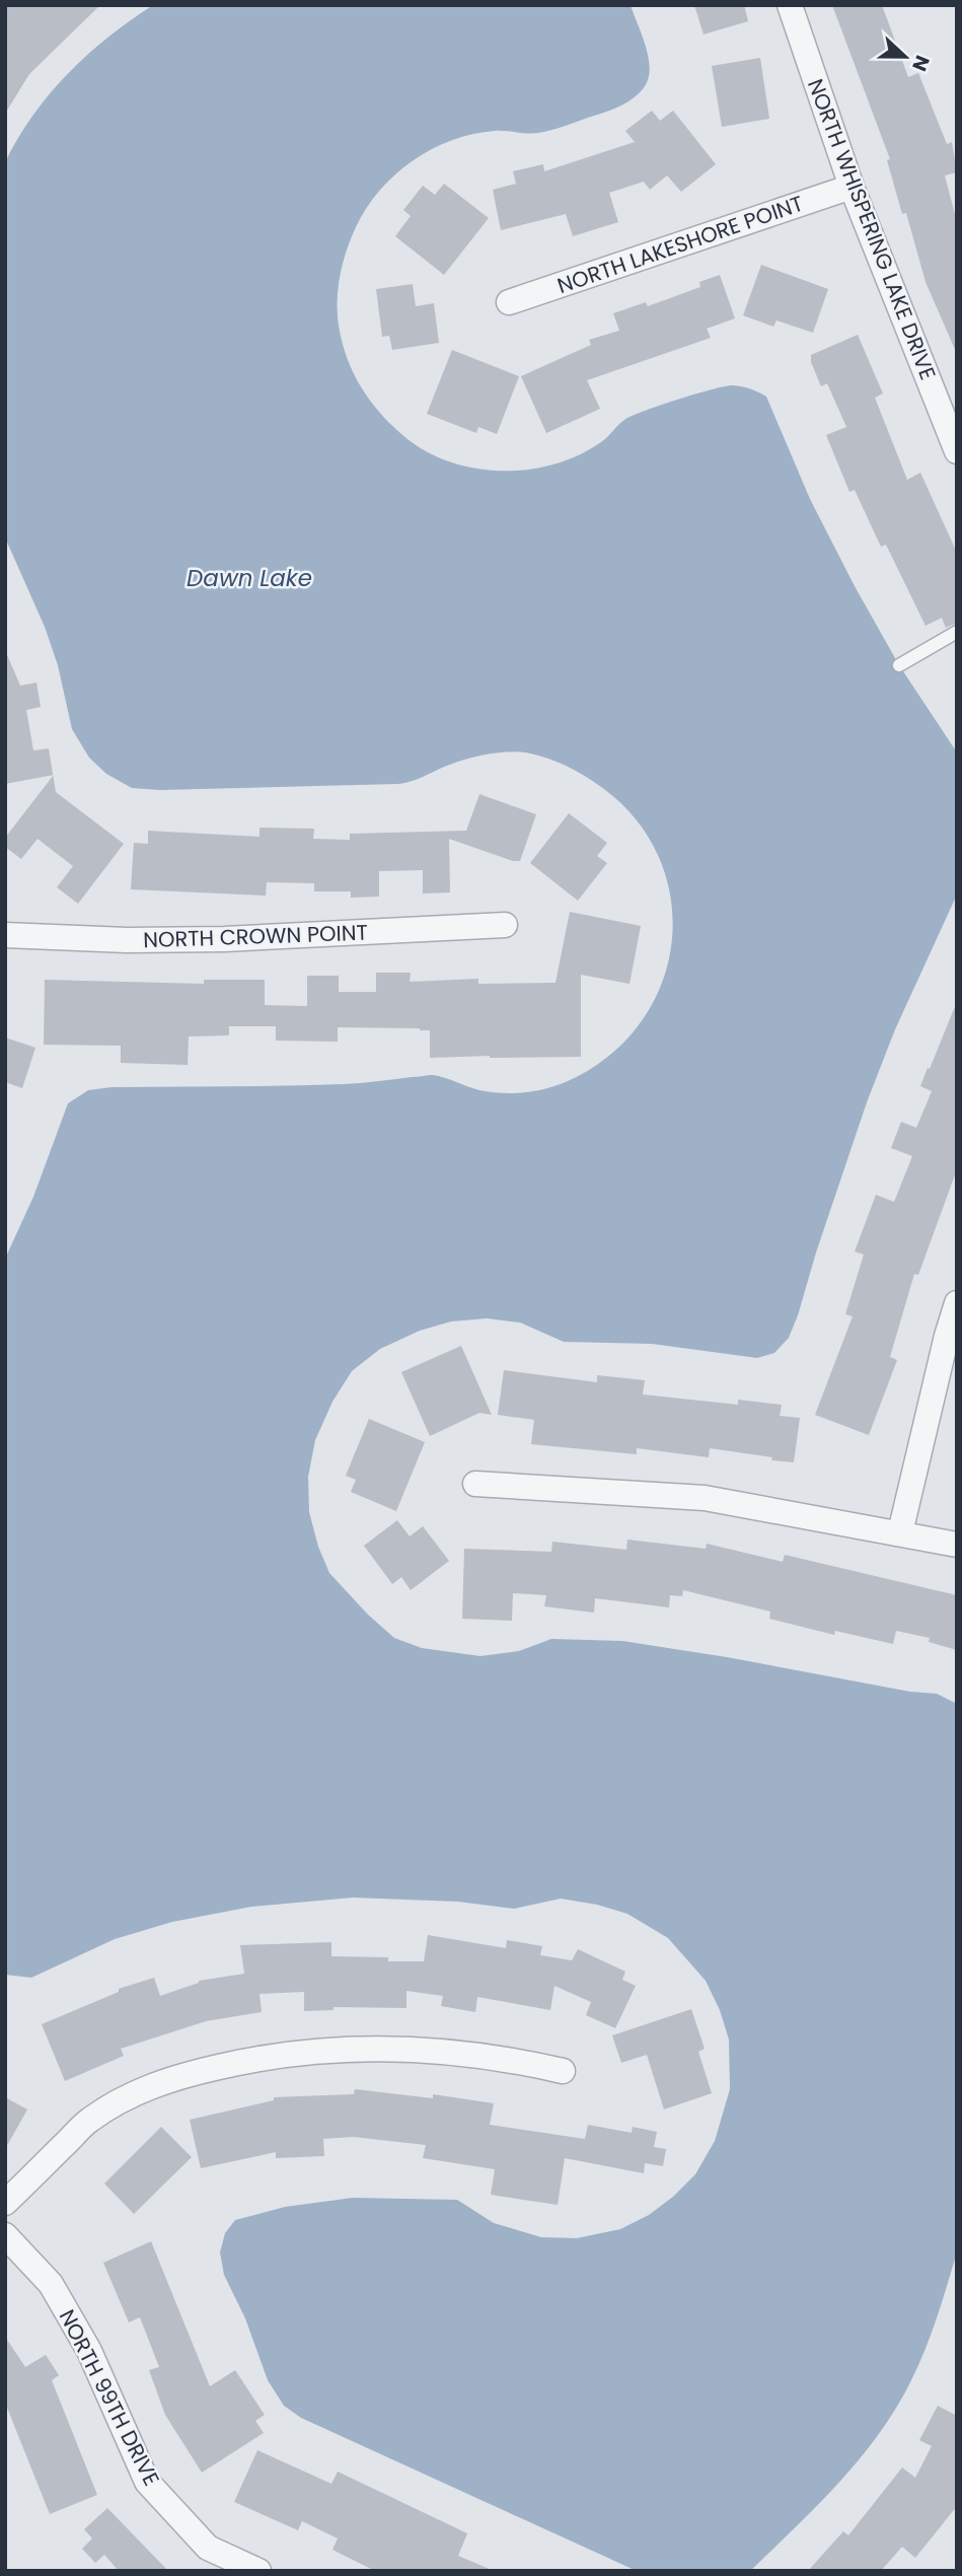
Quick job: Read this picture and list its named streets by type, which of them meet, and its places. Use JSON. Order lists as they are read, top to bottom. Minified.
{"streets":{"street":["NORTH WHISPERING LAKE DRIVE","NORTH LAKESHORE POINT","NORTH CROWN POINT","NORTH 99TH DRIVE"]},"crossings":[["NORTH WHISPERING LAKE DRIVE","NORTH LAKESHORE POINT"]],"water":["Dawn Lake"],"north":"right"}
